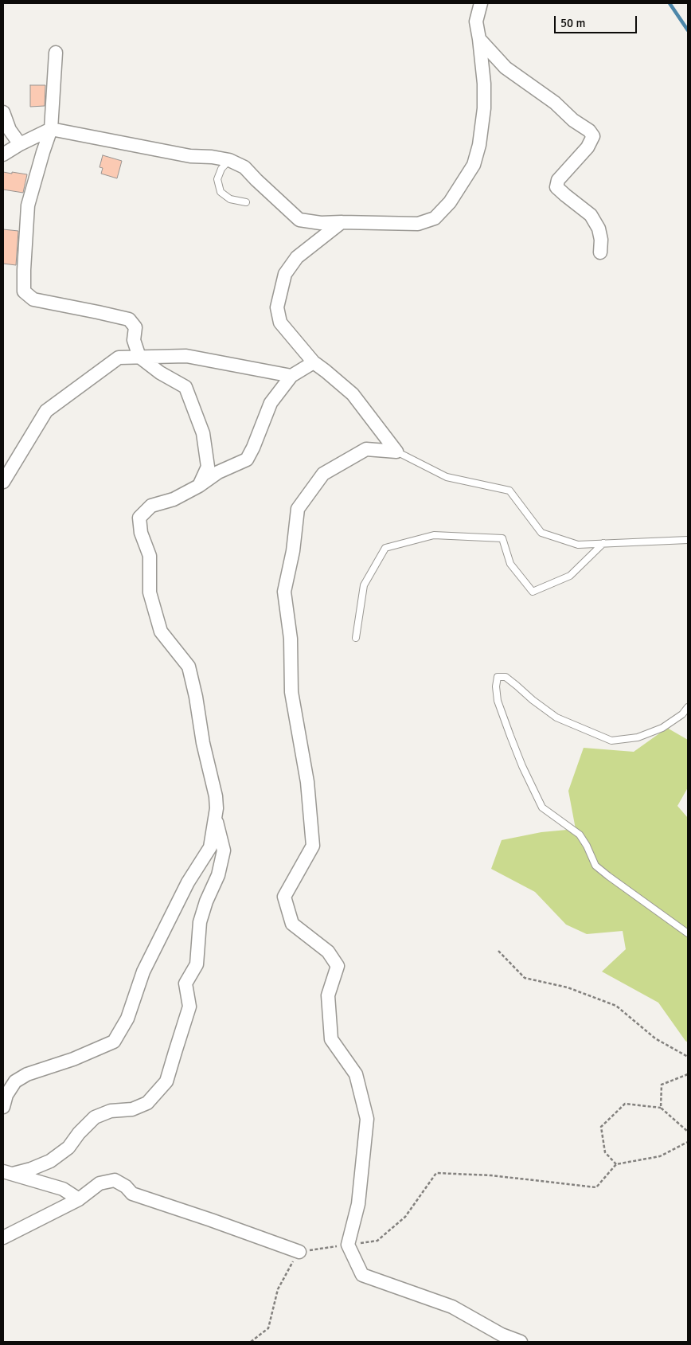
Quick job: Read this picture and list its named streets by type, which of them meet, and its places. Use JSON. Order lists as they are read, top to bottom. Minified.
{"scale_bar":"50 m"}
